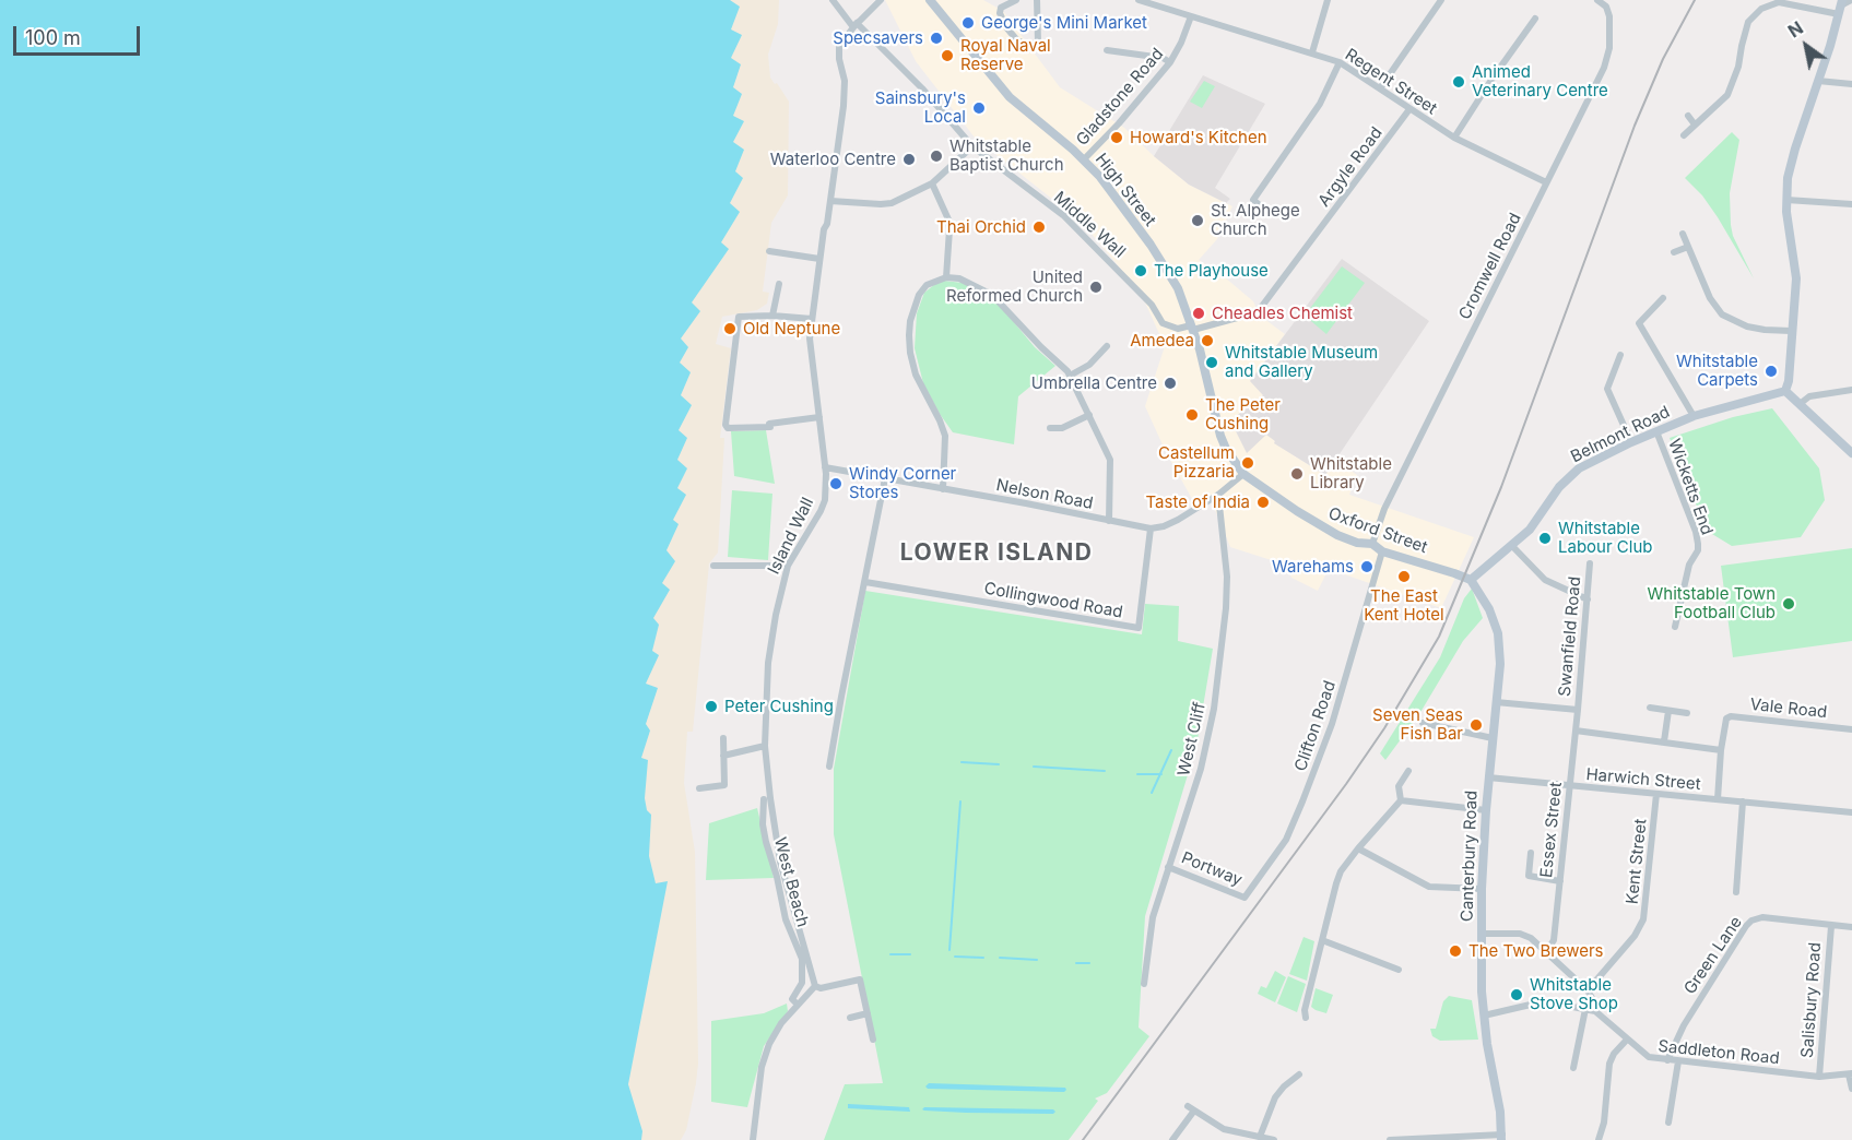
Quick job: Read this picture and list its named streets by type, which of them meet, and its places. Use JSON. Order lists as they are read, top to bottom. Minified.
{"streets":{"main road":["High Street","Belmont Road","Oxford Street","Canterbury Road"],"street":["Regent Street","Gladstone Road","Argyle Road","Middle Wall","Cromwell Road","Wicketts End","Nelson Road","Island Wall","Collingwood Road","Swanfield Road","Vale Road","Clifton Road","West Cliff","Harwich Street","Essex Street","Kent Street","Portway","West Beach","Green Lane","Salisbury Road","Saddleton Road"]},"crossings":[["Regent Street","Gladstone Road"],["Regent Street","Argyle Road"],["Regent Street","Cromwell Road"],["Gladstone Road","High Street"],["Argyle Road","High Street"],["Argyle Road","Middle Wall"],["Argyle Road","Oxford Street"],["High Street","Middle Wall"],["High Street","Oxford Street"],["Middle Wall","Oxford Street"],["Middle Wall","Island Wall"],["Cromwell Road","Oxford Street"],["Belmont Road","Wicketts End"],["Belmont Road","Oxford Street"],["Belmont Road","Canterbury Road"],["Nelson Road","Oxford Street"],["Nelson Road","Island Wall"],["Nelson Road","Collingwood Road"],["Nelson Road","West Cliff"],["Oxford Street","Clifton Road"],["Oxford Street","Canterbury Road"],["Swanfield Road","Essex Street"],["Swanfield Road","Canterbury Road"],["Vale Road","Harwich Street"],["Clifton Road","Portway"],["West Cliff","Portway"],["Harwich Street","Essex Street"],["Harwich Street","Canterbury Road"],["Harwich Street","Kent Street"],["Canterbury Road","Saddleton Road"],["Green Lane","Salisbury Road"],["Green Lane","Saddleton Road"],["Salisbury Road","Saddleton Road"]],"districts":["LOWER ISLAND"],"places":["George's Mini Market","Specsavers","Royal Naval Reserve","Animed Veterinary Centre","Sainsbury's Local","Howard's Kitchen","Whitstable Baptist Church","Waterloo Centre","St. Alphege Church","Thai Orchid","The Playhouse","United Reformed Church","Cheadles Chemist","Old Neptune","Amedea","Whitstable Museum and Gallery","Whitstable Carpets","Umbrella Centre","The Peter Cushing","Castellum Pizzaria","Whitstable Library","Windy Corner Stores","Taste of India","Whitstable Labour Club","Warehams","The East Kent Hotel","Whitstable Town Football Club","Peter Cushing","Seven Seas Fish Bar","The Two Brewers","Whitstable Stove Shop"],"scale_bar":"100 m","north":"top left"}
